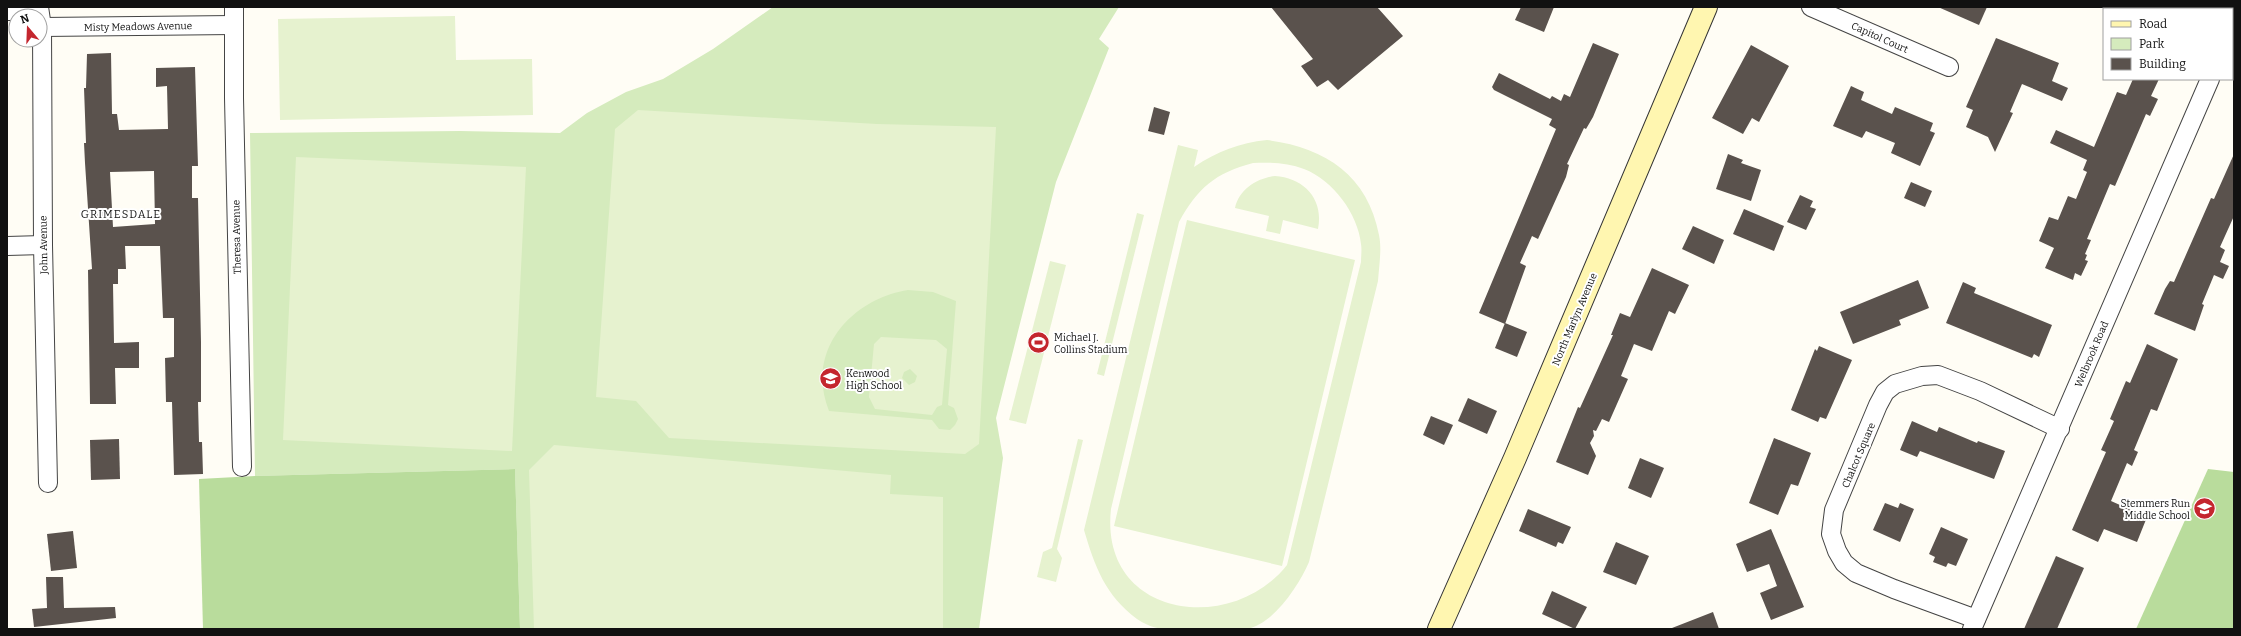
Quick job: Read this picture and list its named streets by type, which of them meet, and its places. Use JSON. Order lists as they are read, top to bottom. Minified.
{"streets":{"street":["Misty Meadows Avenue","Capitol Court","Theresa Avenue","John Avenue","North Marlyn Avenue","Welbrook Road","Chalcot Square"]},"crossings":[["Misty Meadows Avenue","Theresa Avenue"],["Welbrook Road","Chalcot Square"]],"districts":["GRIMESDALE"],"places":{"sports":["Michael J. Collins Stadium"],"school or university":["Kenwood High School","Stemmers Run Middle School"]},"legend":["Road","Park","Building"],"north":"top"}
